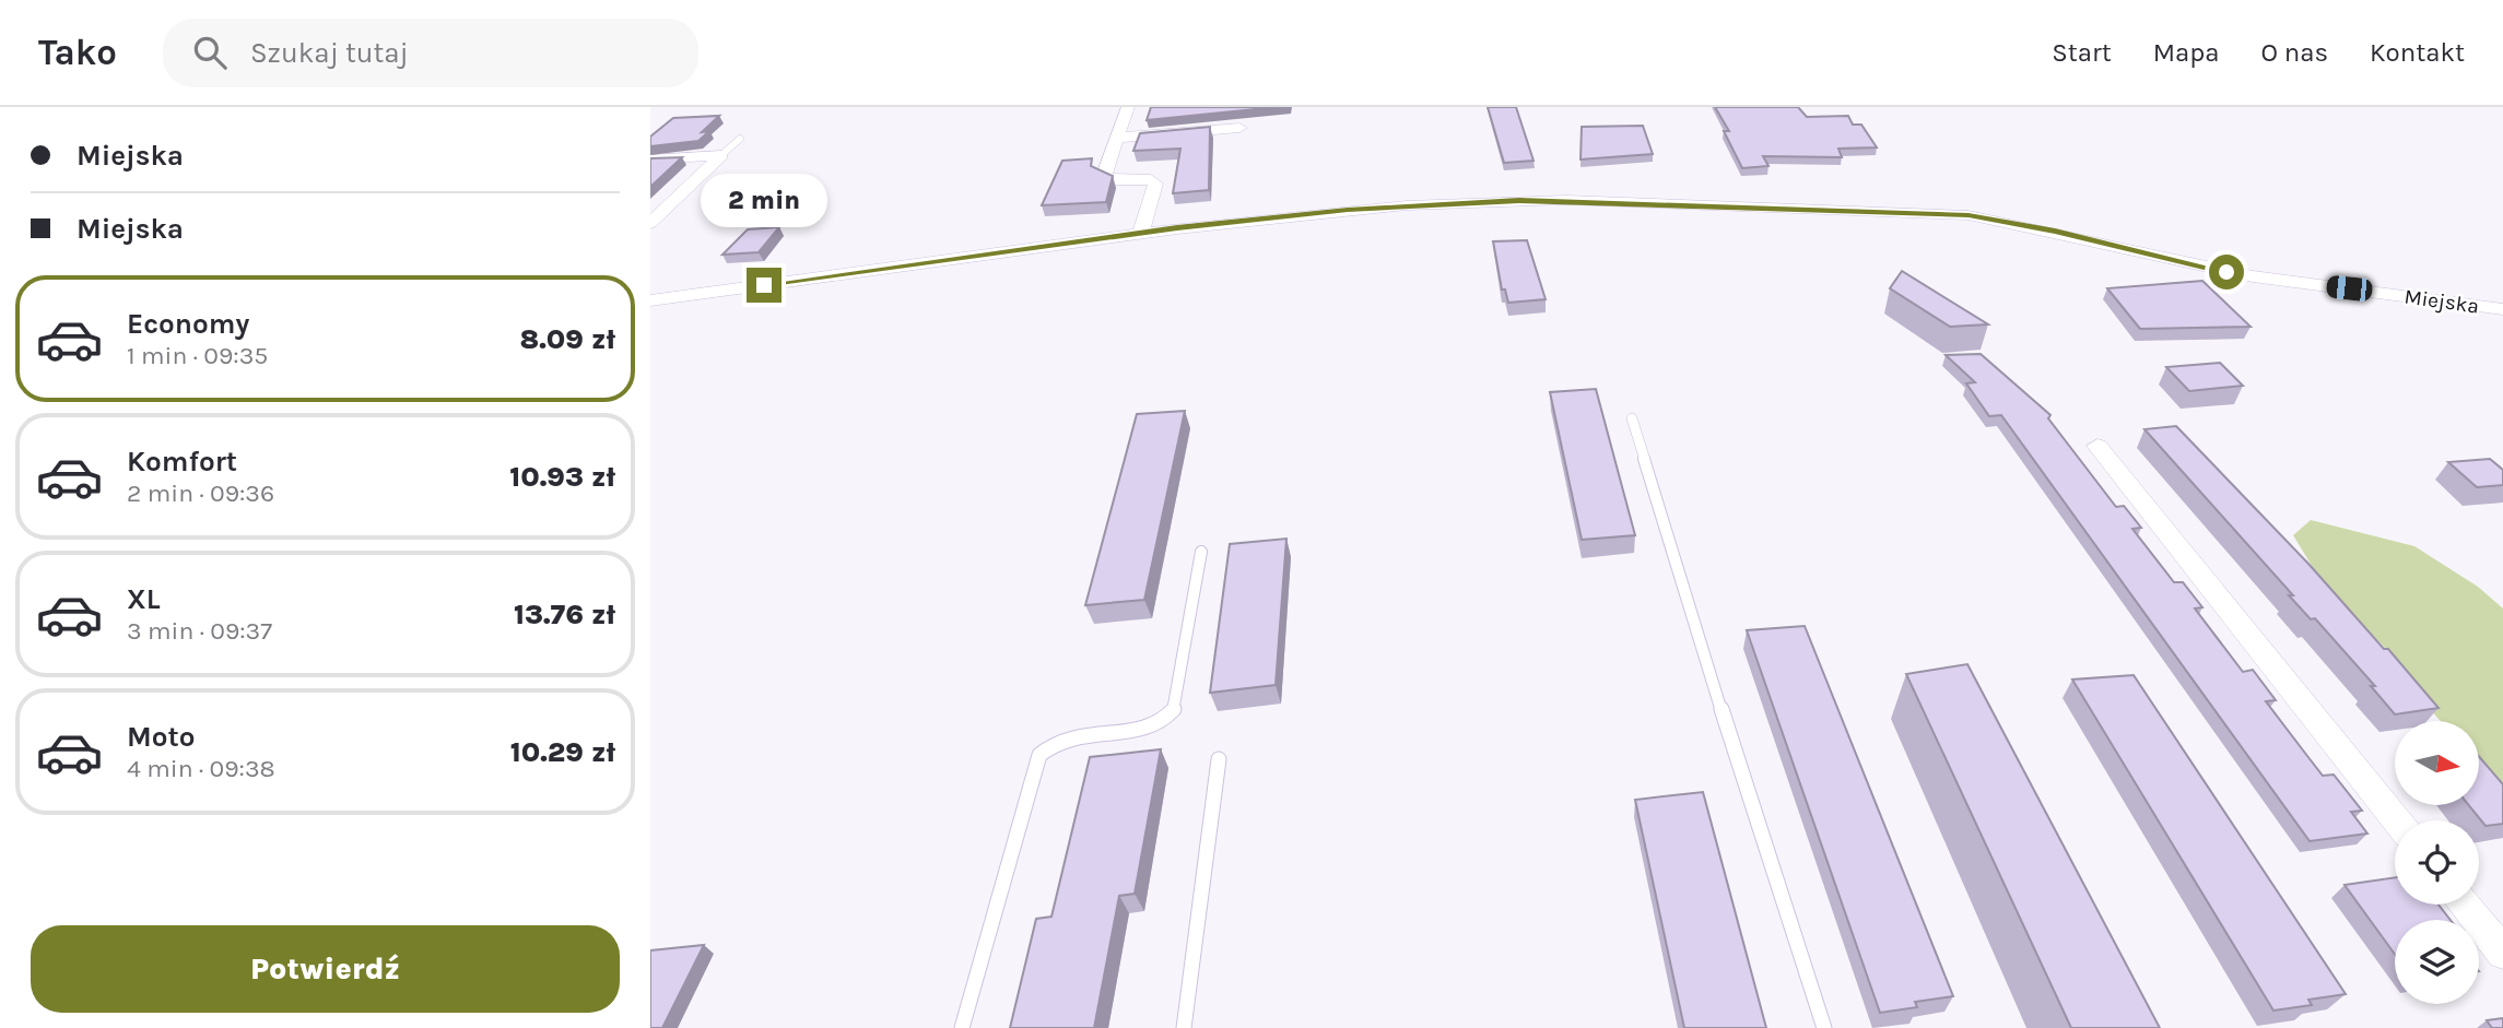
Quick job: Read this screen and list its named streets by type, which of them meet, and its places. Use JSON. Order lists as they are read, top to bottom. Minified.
{"streets":{"street":["Miejska"]},"north":"right","page":{"header":"Tako","search":"Szukaj tutaj","nav":["Start","Mapa","O nas","Kontakt"],"banner":["Miejska","Miejska"],"bubble":"2 min","list":[{"name":"Economy","note":"1 min · 09:35","value":"8.09 zł"},{"name":"Komfort","note":"2 min · 09:36","value":"10.93 zł"},{"name":"XL","note":"3 min · 09:37","value":"13.76 zł"},{"name":"Moto","note":"4 min · 09:38","value":"10.29 zł"}],"buttons":"Potwierdź"}}
